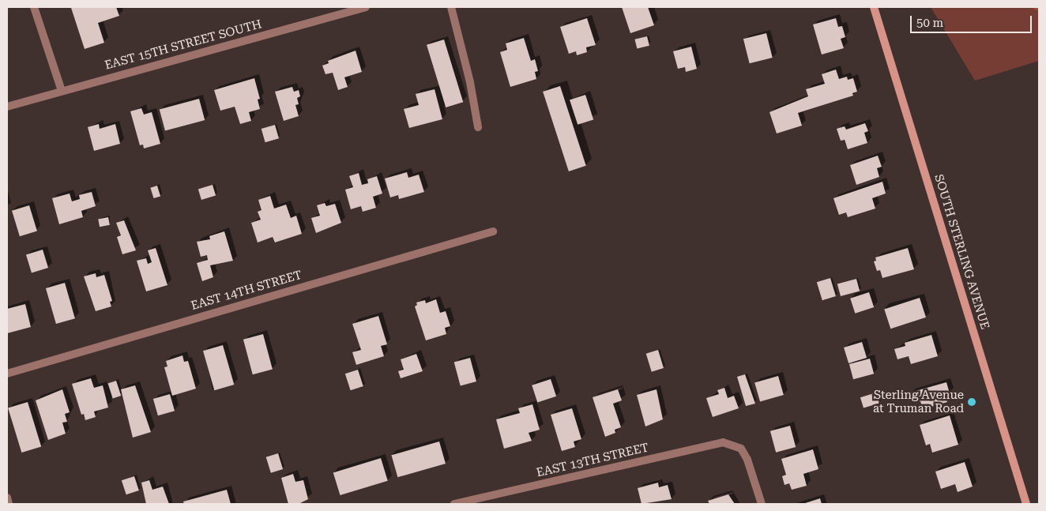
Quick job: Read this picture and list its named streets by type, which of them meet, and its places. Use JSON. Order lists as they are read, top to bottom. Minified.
{"streets":{"main road":["SOUTH STERLING AVENUE"],"street":["EAST 15TH STREET SOUTH","EAST 14TH STREET","EAST 13TH STREET"]},"places":["Sterling Avenue at Truman Road"],"scale_bar":"50 m"}
